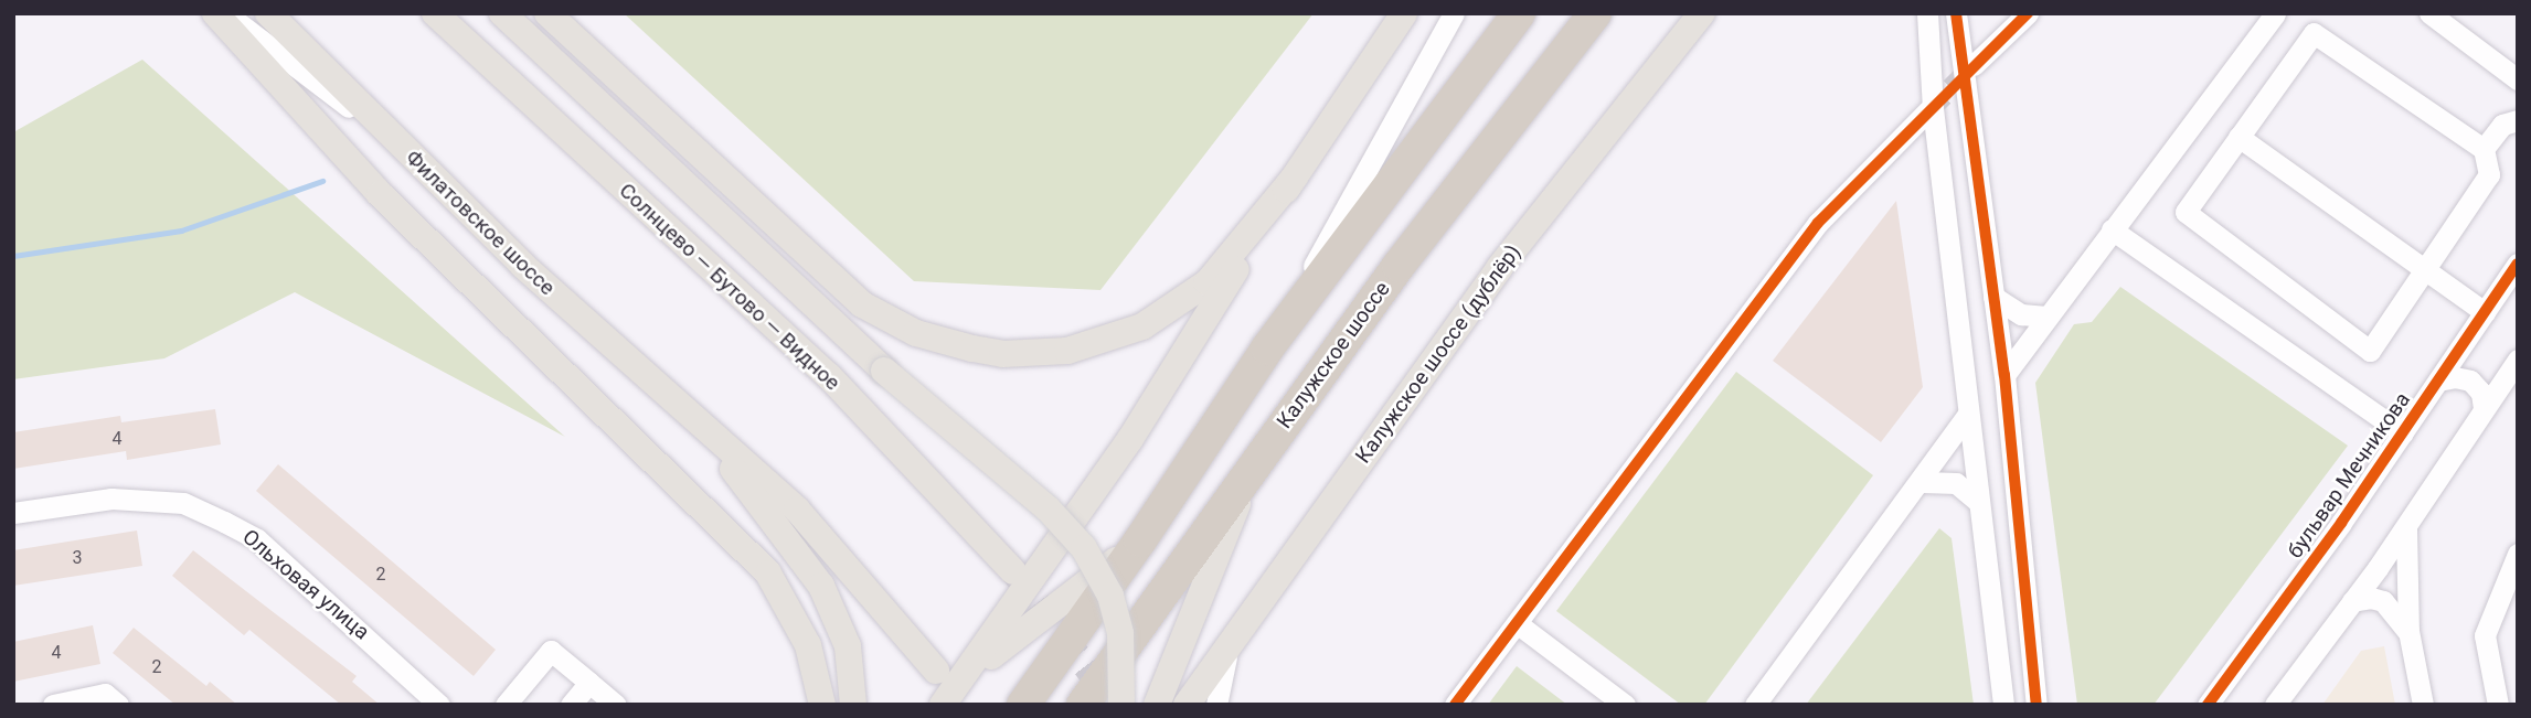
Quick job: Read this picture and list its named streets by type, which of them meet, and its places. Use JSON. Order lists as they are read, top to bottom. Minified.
{"streets":{"highway":["Калужское шоссе"],"main road":["Филатовское шоссе","Солнцево — Бутово — Видное","Калужское шоссе (дублёр)"],"street":["бульвар Мечникова","Ольховая улица"]},"house_numbers":["4","3","2","4","2"]}
